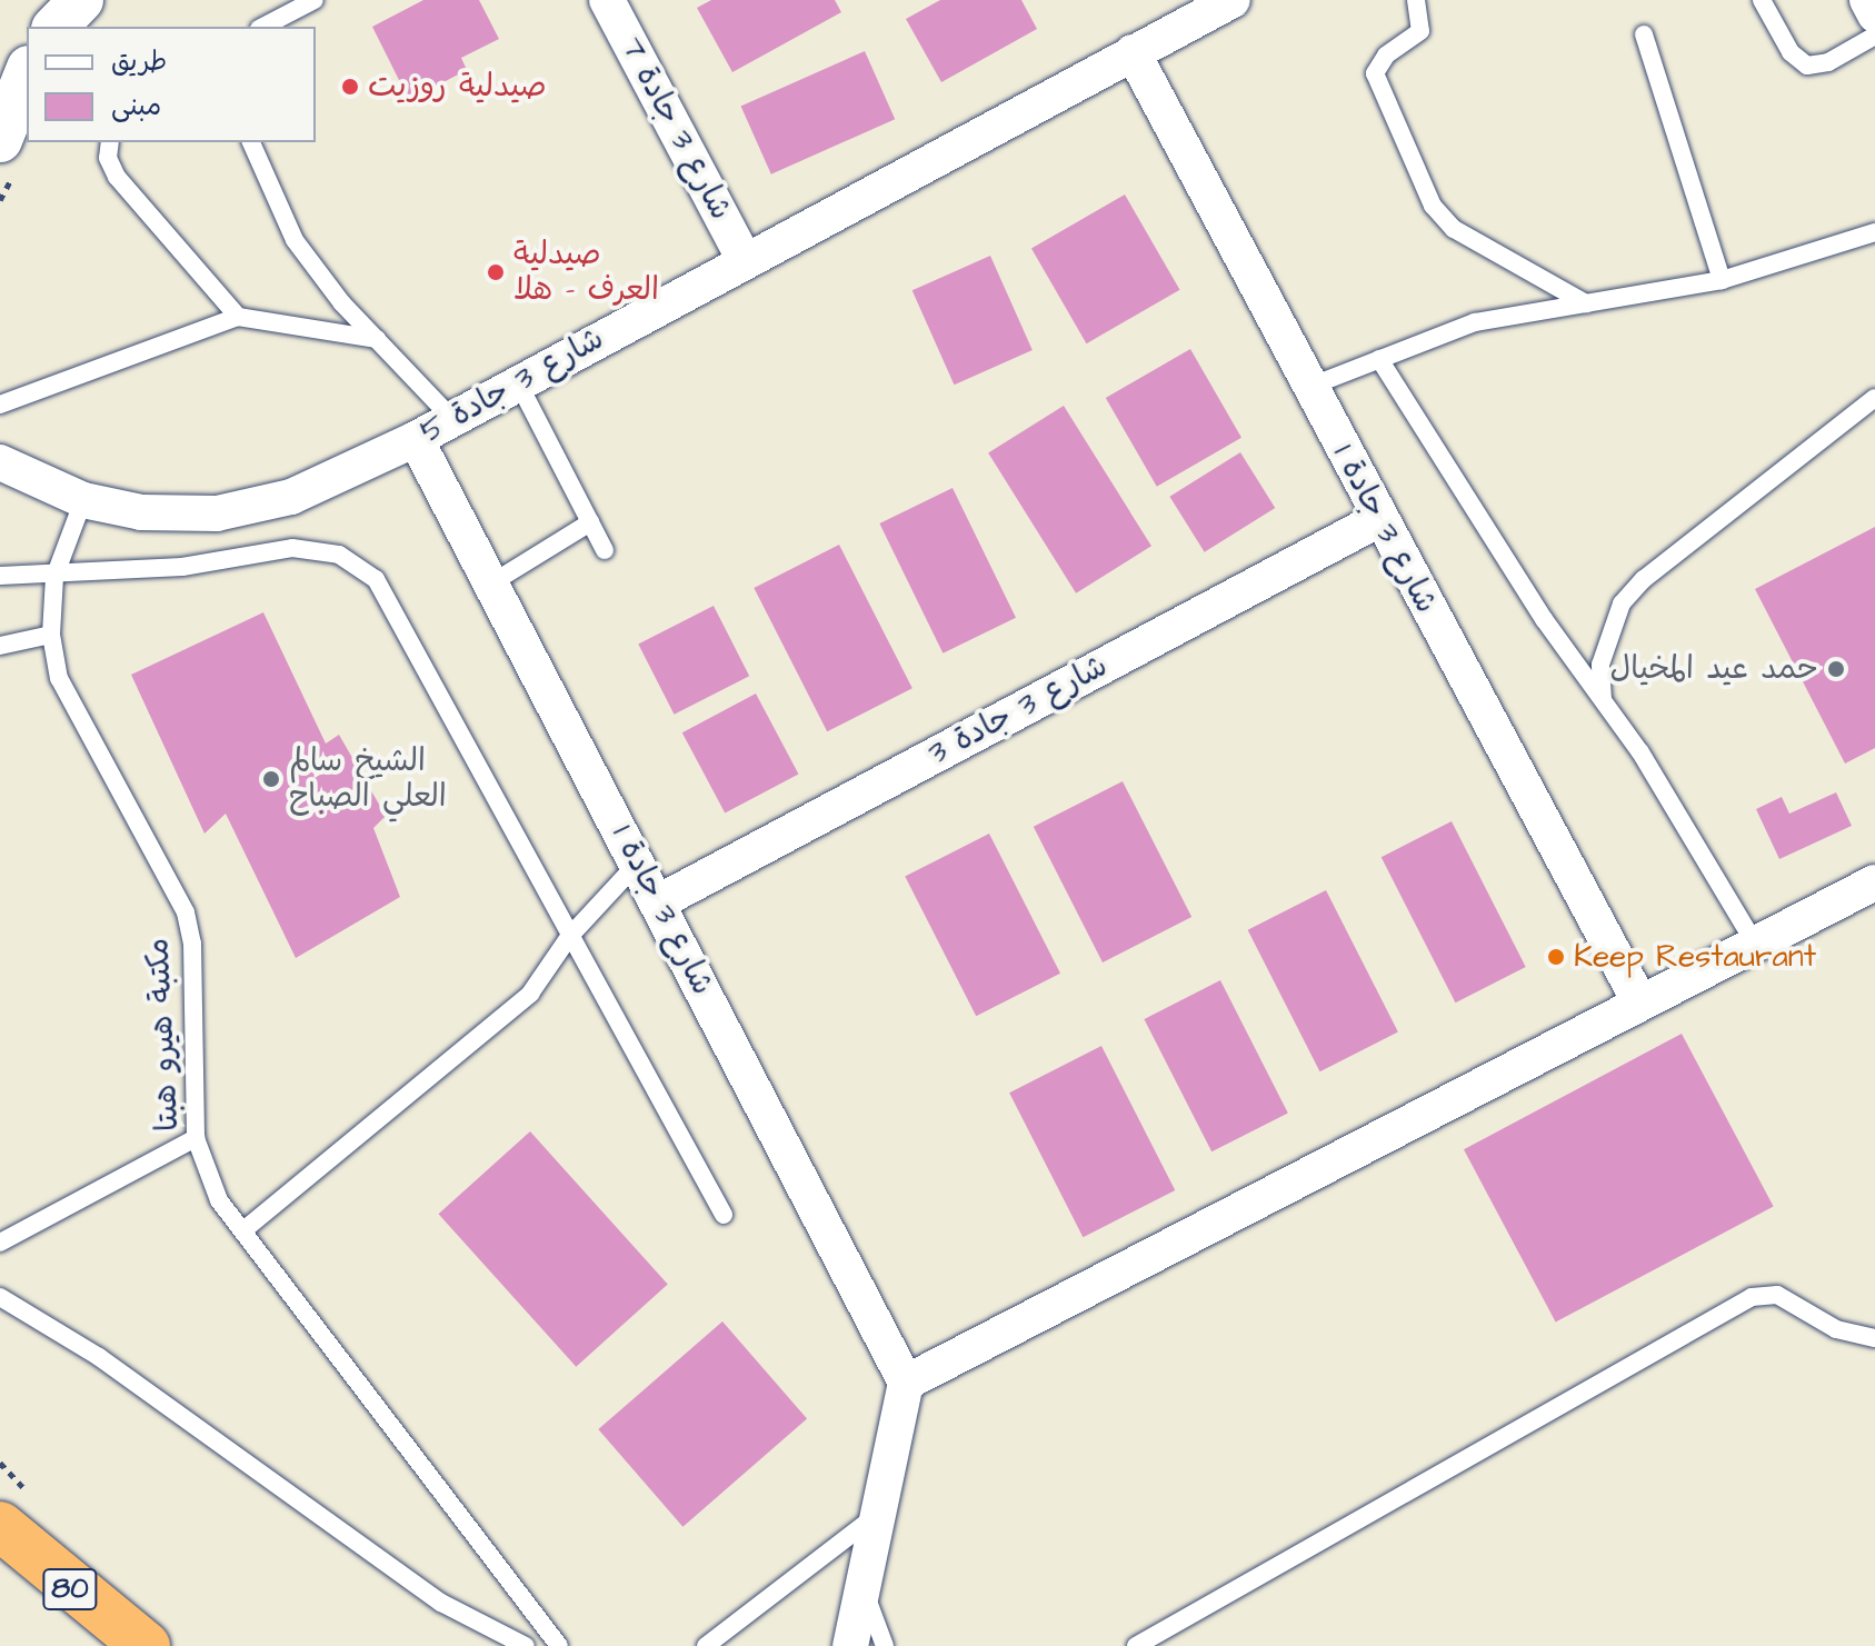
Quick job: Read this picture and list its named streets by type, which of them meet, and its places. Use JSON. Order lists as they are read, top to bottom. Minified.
{"streets":{"highway":["80"],"street":["شارع 3 جادة 7","شارع 3 جادة 5","شارع 3 جادة 1","شارع 3 جادة 3"],"lane":["مكتبة هيرو هبتا"]},"crossings":[["شارع 3 جادة 7","شارع 3 جادة 5"],["شارع 3 جادة 5","شارع 3 جادة 1"],["شارع 3 جادة 5","مكتبة هيرو هبتا"],["شارع 3 جادة 1","شارع 3 جادة 3"]],"places":["صيدلية روزيت","صيدلية العرف - هلا","حمد عيد المخيال","الشيخ سالم العلي الصباح","Keep Restaurant"],"legend":["طريق","مبنى"]}
